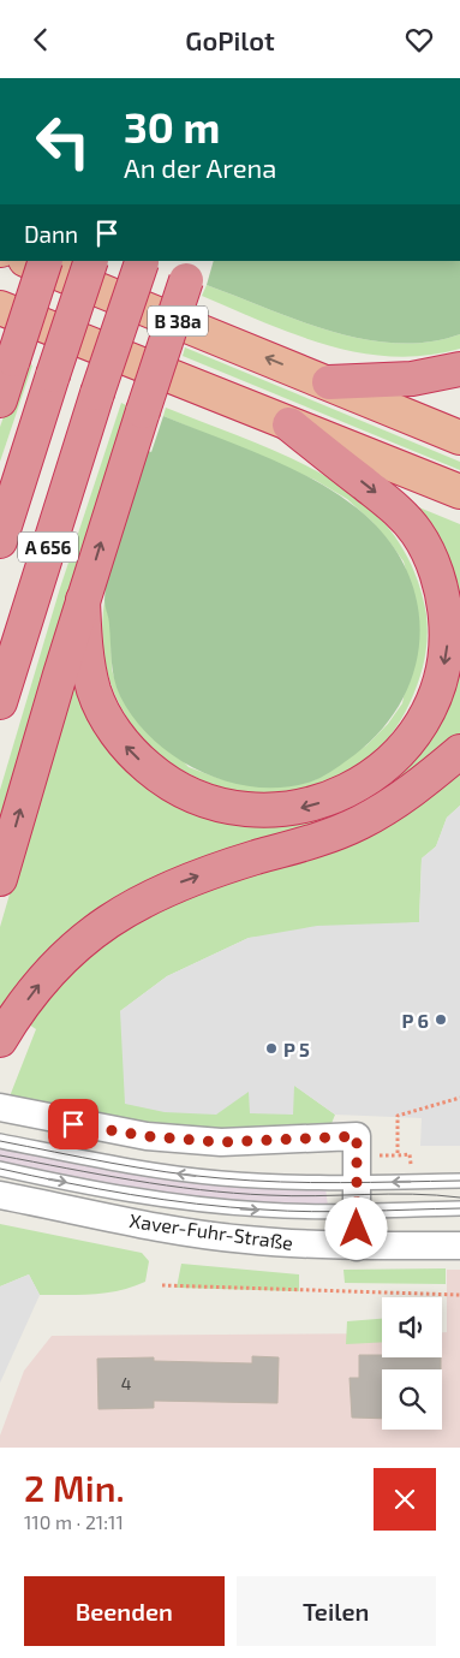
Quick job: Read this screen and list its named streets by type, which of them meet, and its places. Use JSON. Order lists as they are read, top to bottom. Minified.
{"streets":{"highway":["B 38a","A 656"],"street":["Xaver-Fuhr-Straße"]},"places":["P 6","P 5"],"house_numbers":["4"],"page":{"header":"GoPilot","turn":["30 m","An der Arena"],"then":"Dann","heading":["2 Min.","110 m · 21:11"],"buttons":["Beenden","Teilen"]}}
